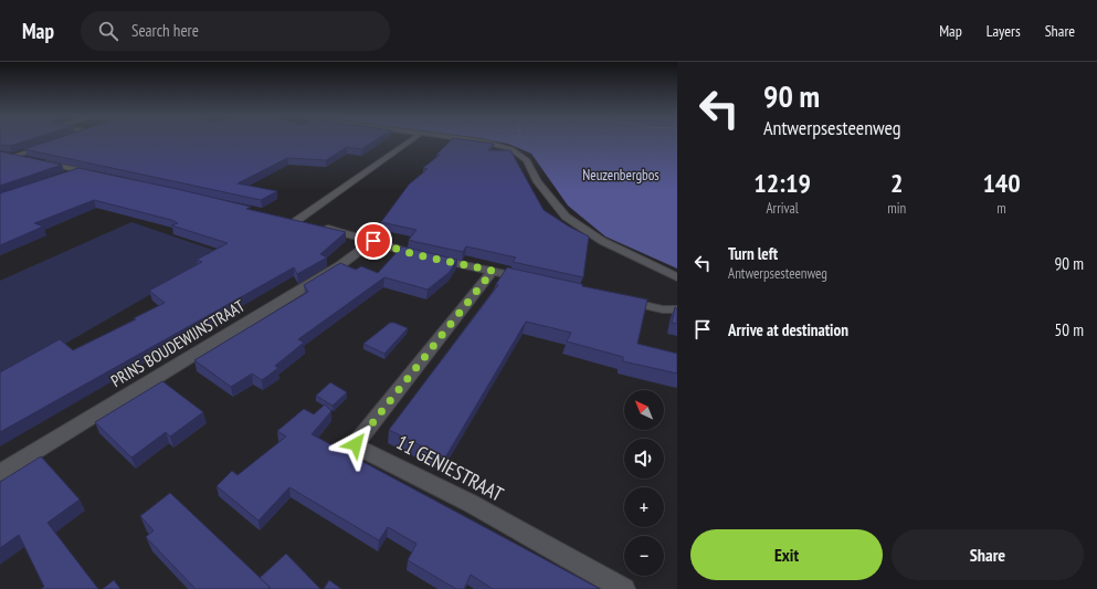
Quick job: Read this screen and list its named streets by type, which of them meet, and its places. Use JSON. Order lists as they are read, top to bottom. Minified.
{"streets":{"street":["PRINS BOUDEWIJNSTRAAT","11 GENIESTRAAT"]},"parks":["Neuzenbergbos"],"north":"top left","page":{"header":"Map","search":"Search here","nav":["Map","Layers","Share"],"turn":["90 m","Antwerpsesteenweg"],"eta":["12:19","Arrival","2","min","140","m"],"list":[{"name":"Turn left","note":"Antwerpsesteenweg","value":"90 m"},{"name":"Arrive at destination","value":"50 m"}],"map_buttons":["+","−"],"buttons":["Exit","Share"]}}
